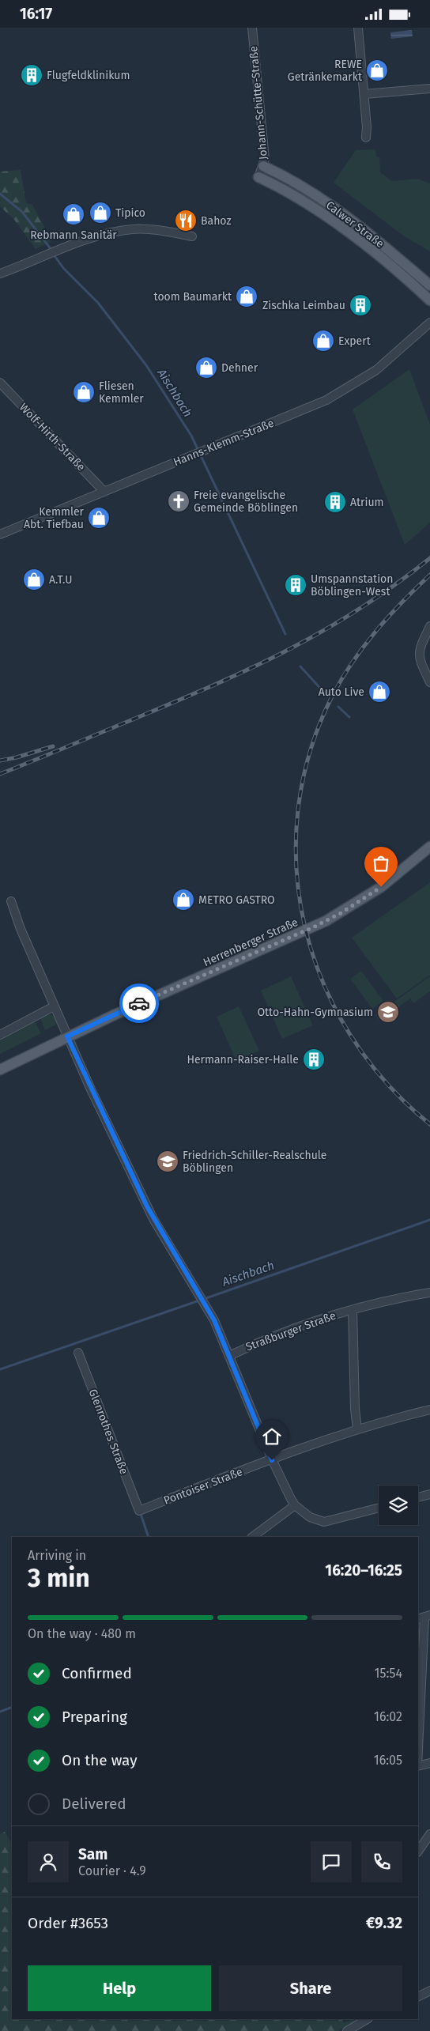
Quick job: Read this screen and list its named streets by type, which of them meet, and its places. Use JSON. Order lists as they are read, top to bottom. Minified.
{"streets":{"main road":["Calwer Straße","Herrenberger Straße"],"street":["Johann-Schütte-Straße","Wolf-Hirth-Straße","Hanns-Klemm-Straße","Straßburger Straße","Glenrothes Straße","Pontoiser Straße"]},"crossings":[["Johann-Schütte-Straße","Calwer Straße"],["Wolf-Hirth-Straße","Hanns-Klemm-Straße"],["Straßburger Straße","Pontoiser Straße"],["Glenrothes Straße","Pontoiser Straße"]],"water":["Aischbach"],"places":{"shop":["REWE Getränkemarkt","Tipico","Rebmann Sanitär","toom Baumarkt","Expert","Dehner","Fliesen Kemmler","Kemmler Abt. Tiefbau","A.T.U","Auto Live","METRO GASTRO"],"building":["Flugfeldklinikum","Zischka Leimbau","Atrium","Umspannstation Böblingen-West","Hermann-Raiser-Halle"],"restaurant":["Bahoz"],"church":["Freie evangelische Gemeinde Böblingen"],"school or university":["Otto-Hahn-Gymnasium","Friedrich-Schiller-Realschule Böblingen"]},"page":{"status":"16:17","heading":["3 min","Arriving in","16:20–16:25"],"panel":["Sam","Courier · 4.9","Order #3653","€9.32"],"bar":"On the way · 480 m","list":[["Confirmed","15:54"],["Preparing","16:02"],["On the way","16:05"],"Delivered"],"buttons":["Help","Share"]}}
